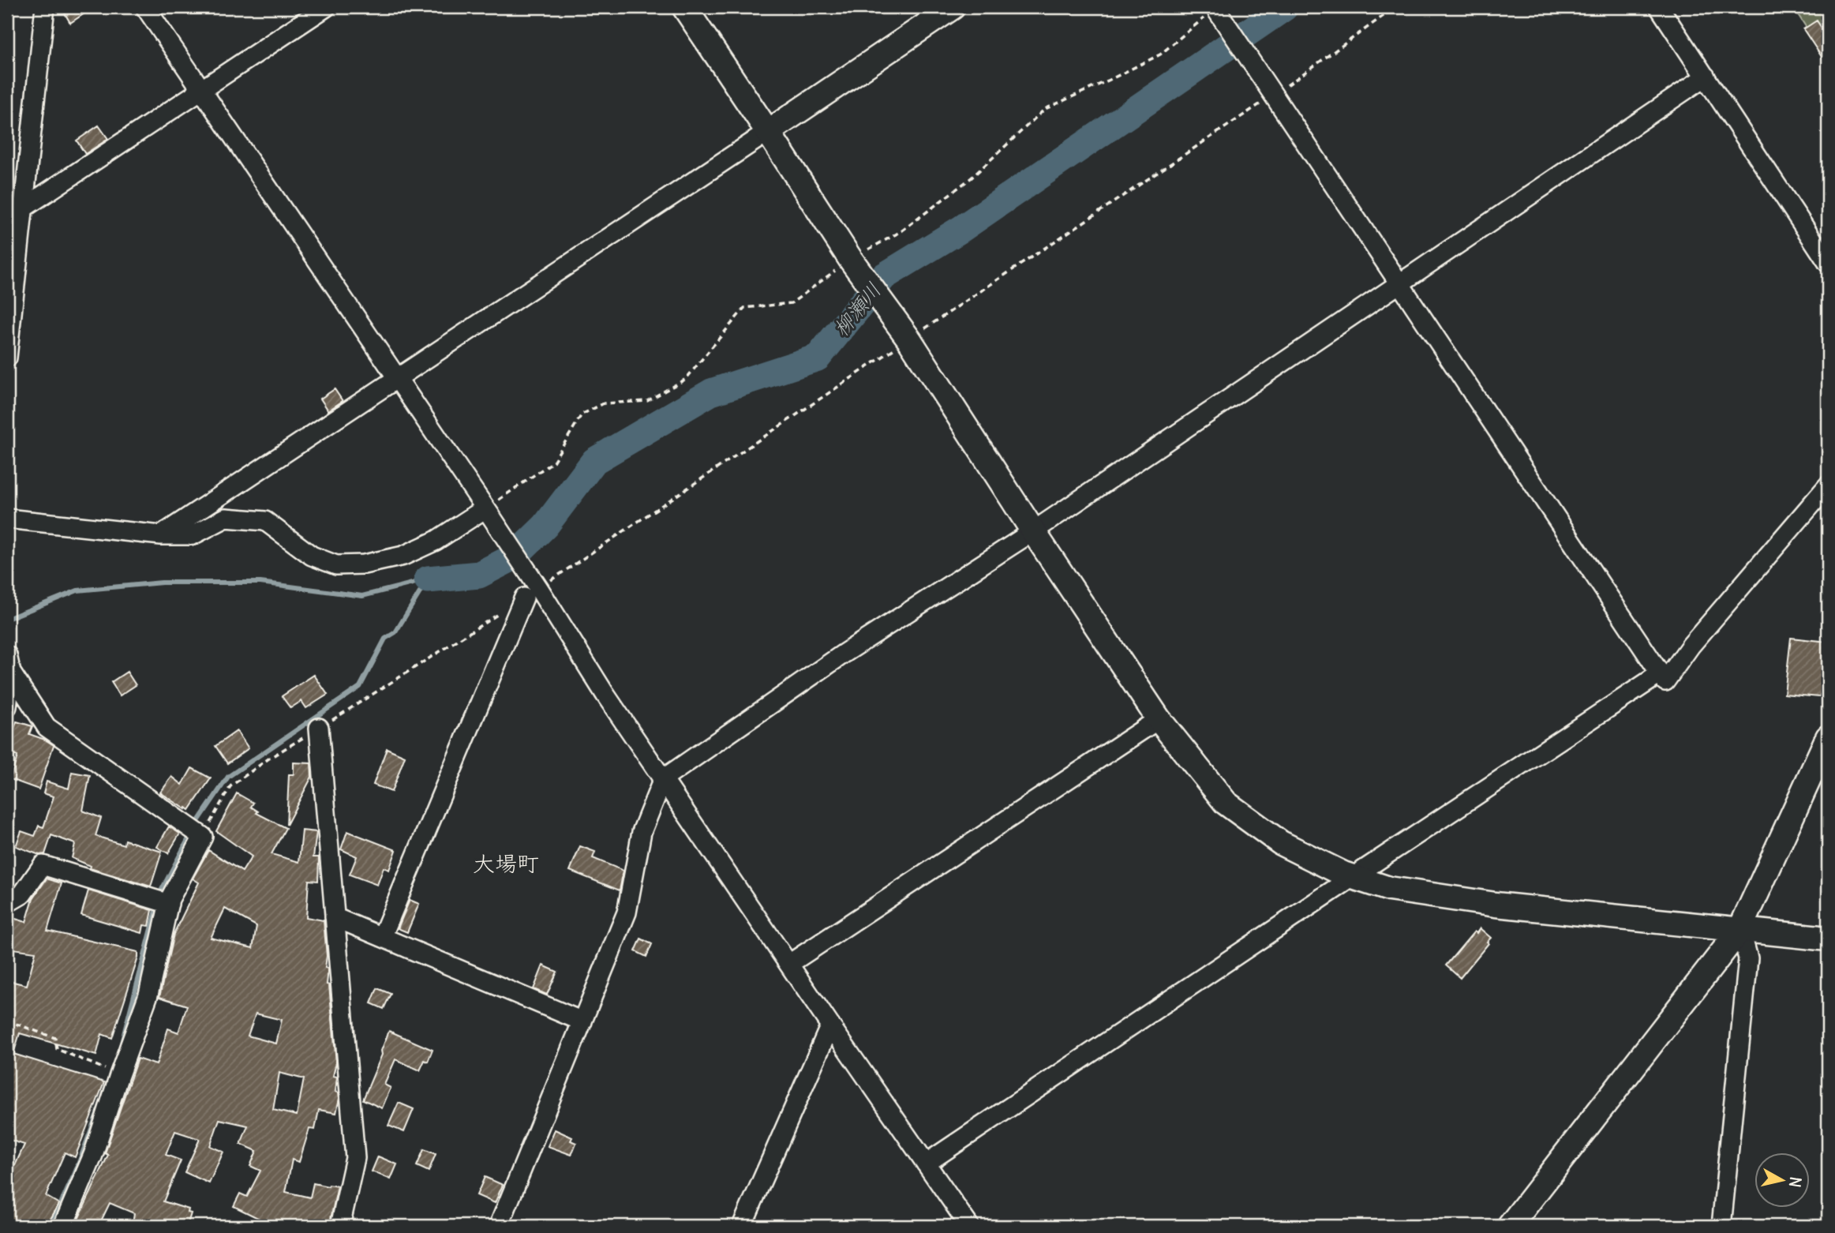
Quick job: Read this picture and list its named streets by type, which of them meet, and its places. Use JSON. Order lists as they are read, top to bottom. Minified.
{"districts":["大場町"],"water":["柳瀬川"],"north":"right"}
